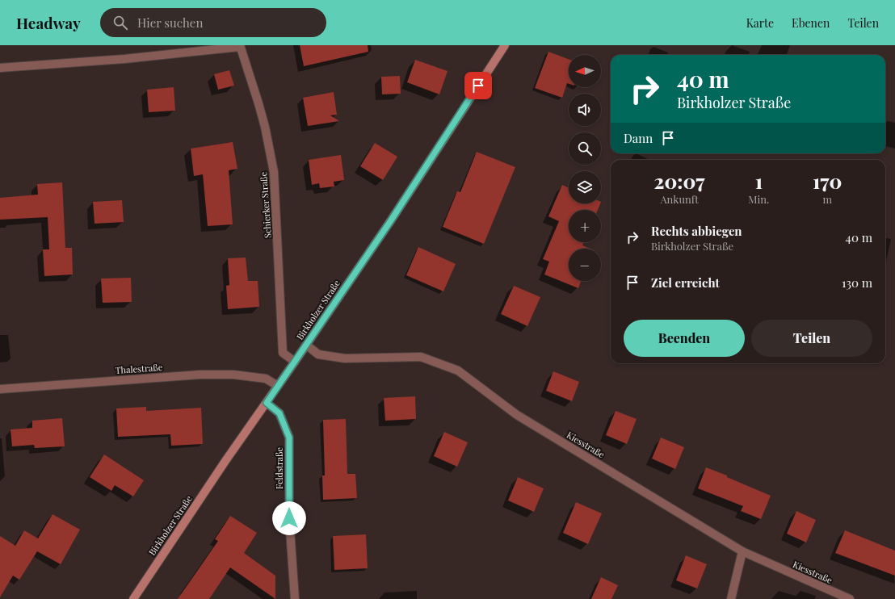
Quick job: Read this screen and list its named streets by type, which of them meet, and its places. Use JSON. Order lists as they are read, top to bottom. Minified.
{"streets":{"street":["Schierker Straße","Birkholzer Straße","Thalestraße","Kiesstraße","Feldstraße"]},"crossings":[["Schierker Straße","Birkholzer Straße"],["Birkholzer Straße","Thalestraße"],["Birkholzer Straße","Kiesstraße"],["Birkholzer Straße","Feldstraße"]],"north":"left","page":{"header":"Headway","search":"Hier suchen","nav":["Karte","Ebenen","Teilen"],"map_buttons":["+","−"],"turn":["40 m","Birkholzer Straße"],"then":"Dann","eta":["20:07","Ankunft","1","Min.","170","m"],"list":[{"name":"Rechts abbiegen","note":"Birkholzer Straße","value":"40 m"},{"name":"Ziel erreicht","value":"130 m"}],"buttons":["Beenden","Teilen"]}}
